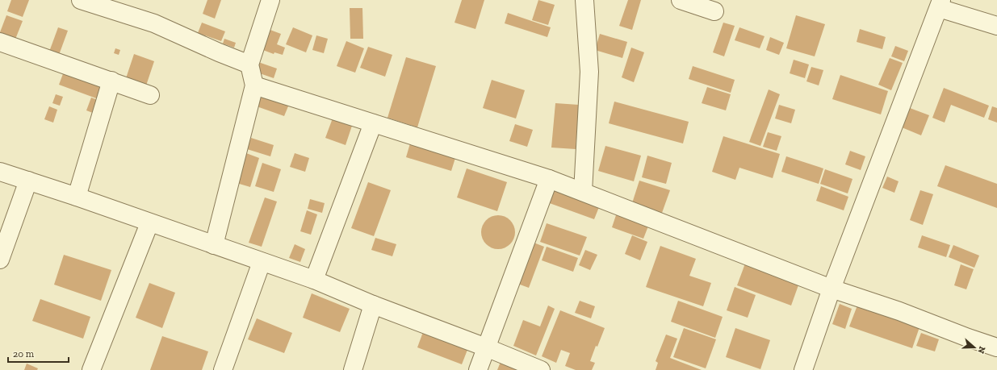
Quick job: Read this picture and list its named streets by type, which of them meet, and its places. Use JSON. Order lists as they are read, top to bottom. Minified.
{"scale_bar":"20 m","north":"right"}
